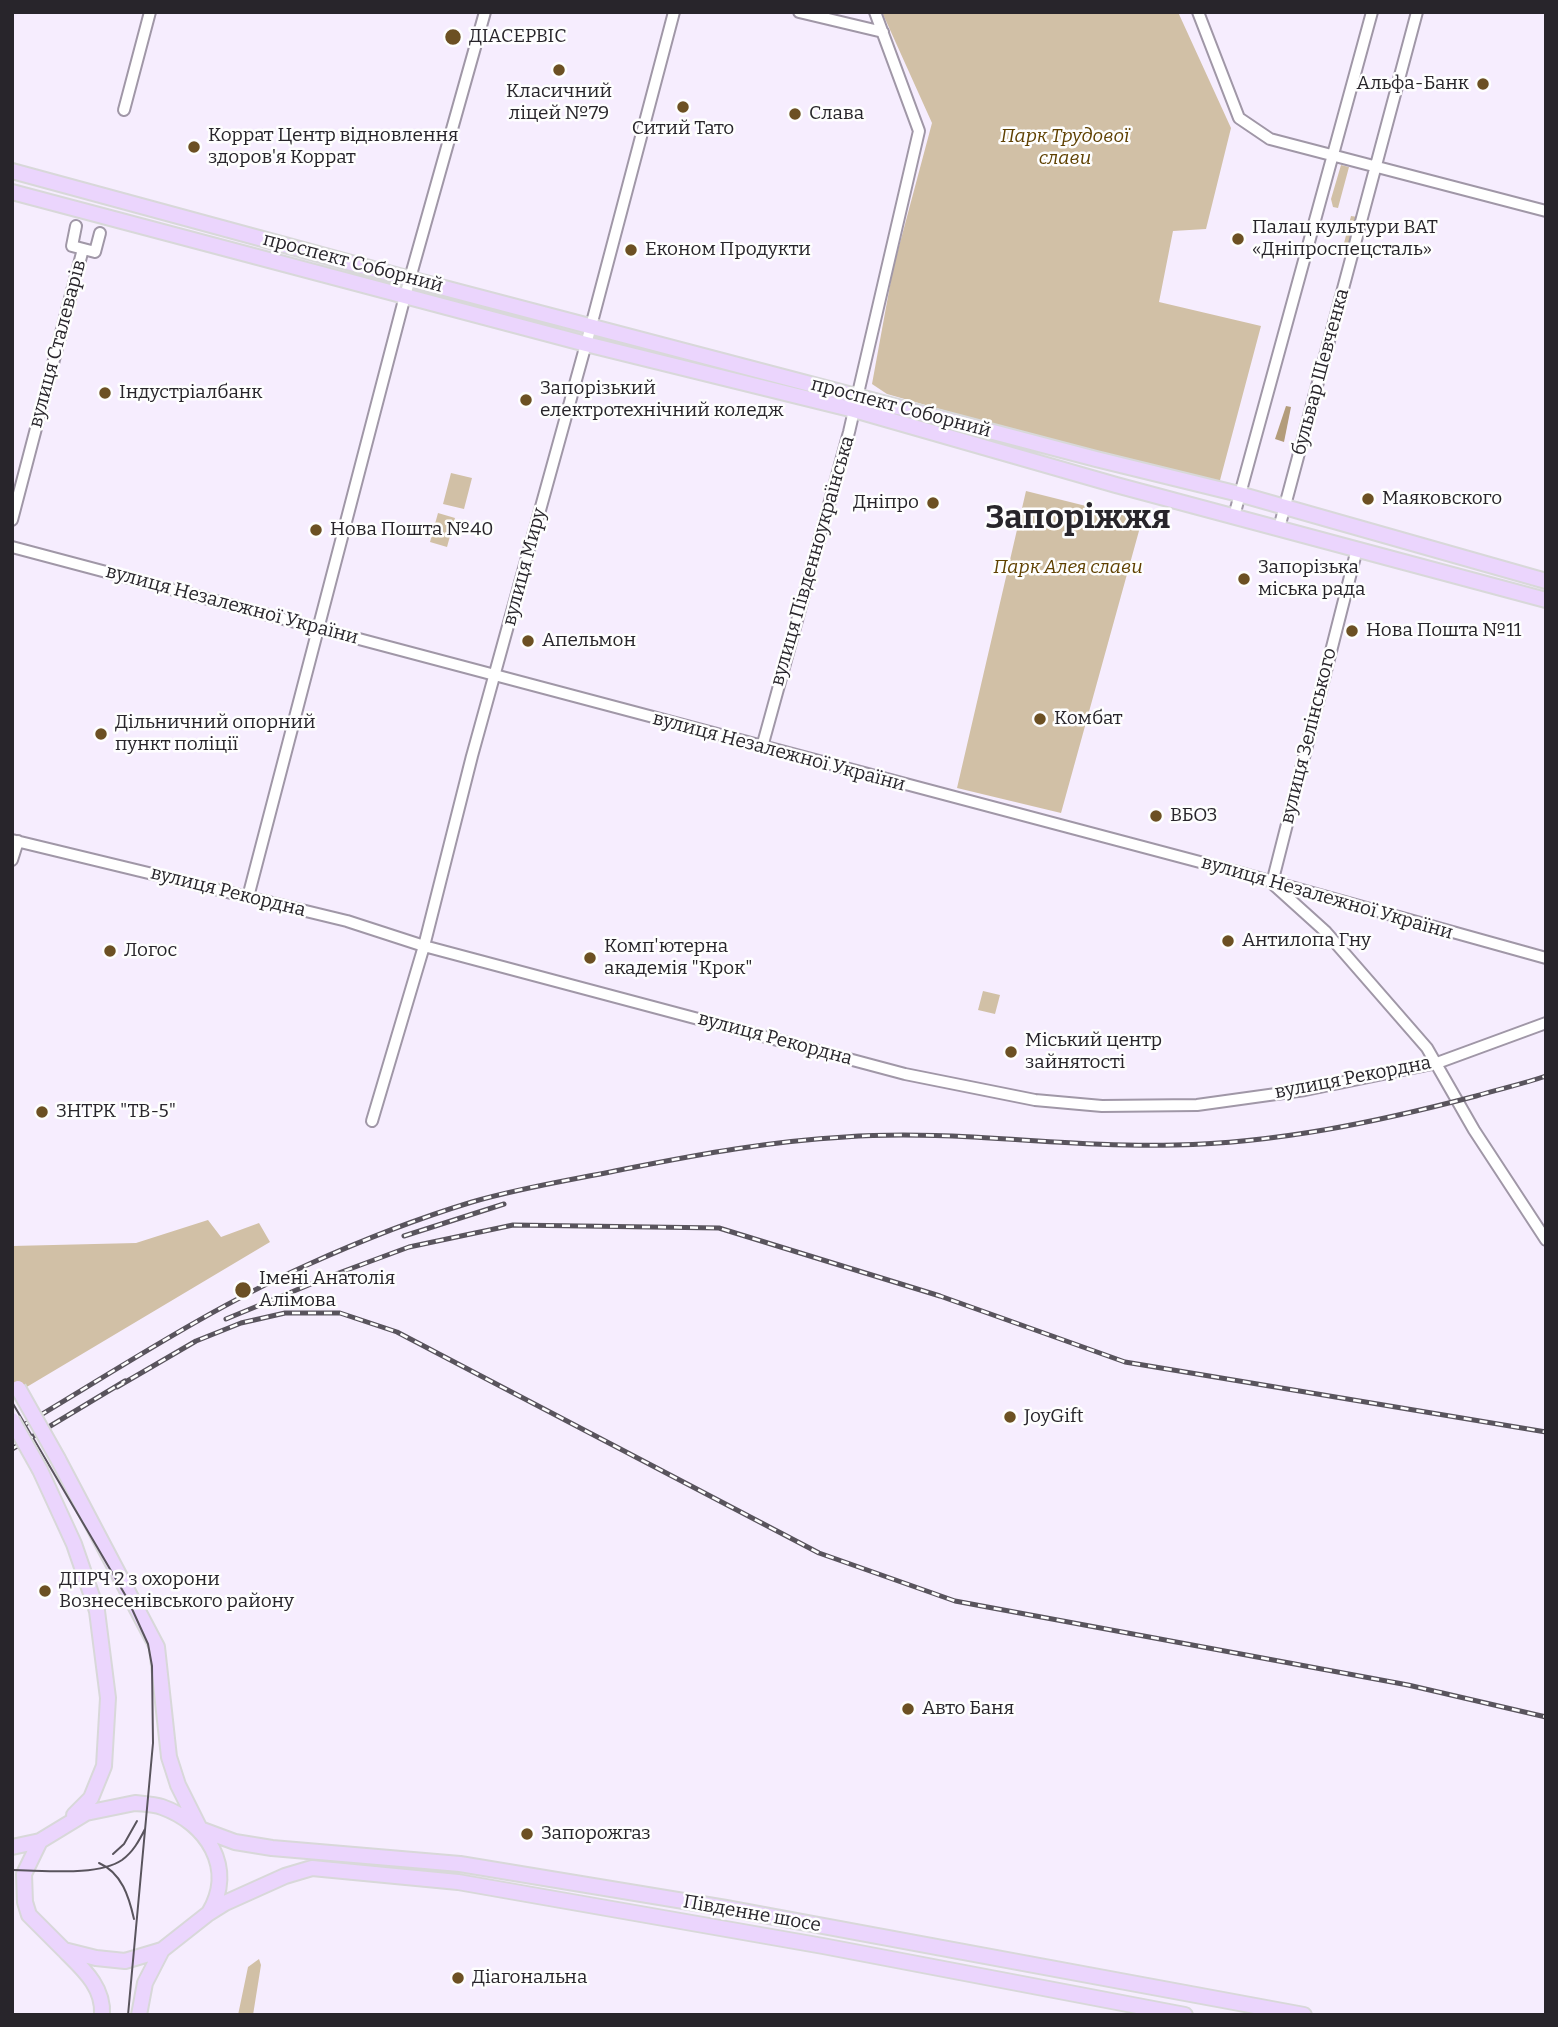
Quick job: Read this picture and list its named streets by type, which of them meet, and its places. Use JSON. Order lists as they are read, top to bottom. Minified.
{"streets":{"main road":["проспект Соборний","Південне шосе"],"street":["вулиця Сталеварів","бульвар Шевченка","вулиця Південноукраїнська","вулиця Миру","вулиця Незалежної України","вулиця Зелінського","вулиця Рекордна"]},"crossings":[["проспект Соборний","бульвар Шевченка"],["проспект Соборний","вулиця Південноукраїнська"],["проспект Соборний","вулиця Миру"],["проспект Соборний","вулиця Зелінського"],["вулиця Південноукраїнська","вулиця Незалежної України"],["вулиця Миру","вулиця Незалежної України"],["вулиця Миру","вулиця Рекордна"],["вулиця Незалежної України","вулиця Зелінського"]],"districts":["Запоріжжя"],"parks":["Парк Трудової слави","Парк Алея слави"],"places":["ДІАСЕРВІС","Класичний ліцей №79","Альфа-Банк","Ситий Тато","Слава","Коррат Центр відновлення здоров'я Коррат","Палац культури ВАТ «Дніпроспецсталь»","Економ Продукти","Індустріалбанк","Запорізький електротехнічний коледж","Маяковского","Дніпро","Нова Пошта №40","Запорізька міська рада","Нова Пошта №11","Апельмон","Комбат","Дільничний опорний пункт поліції","ВБОЗ","Антилопа Гну","Логос","Комп'ютерна академія \"Крок\"","Міський центр зайнятості","ЗНТРК \"ТВ-5\"","Імені Анатолія Алімова","JoyGift","ДПРЧ 2 з охорони Вознесенівського району","Авто Баня","Запорожгаз","Діагональна"]}
